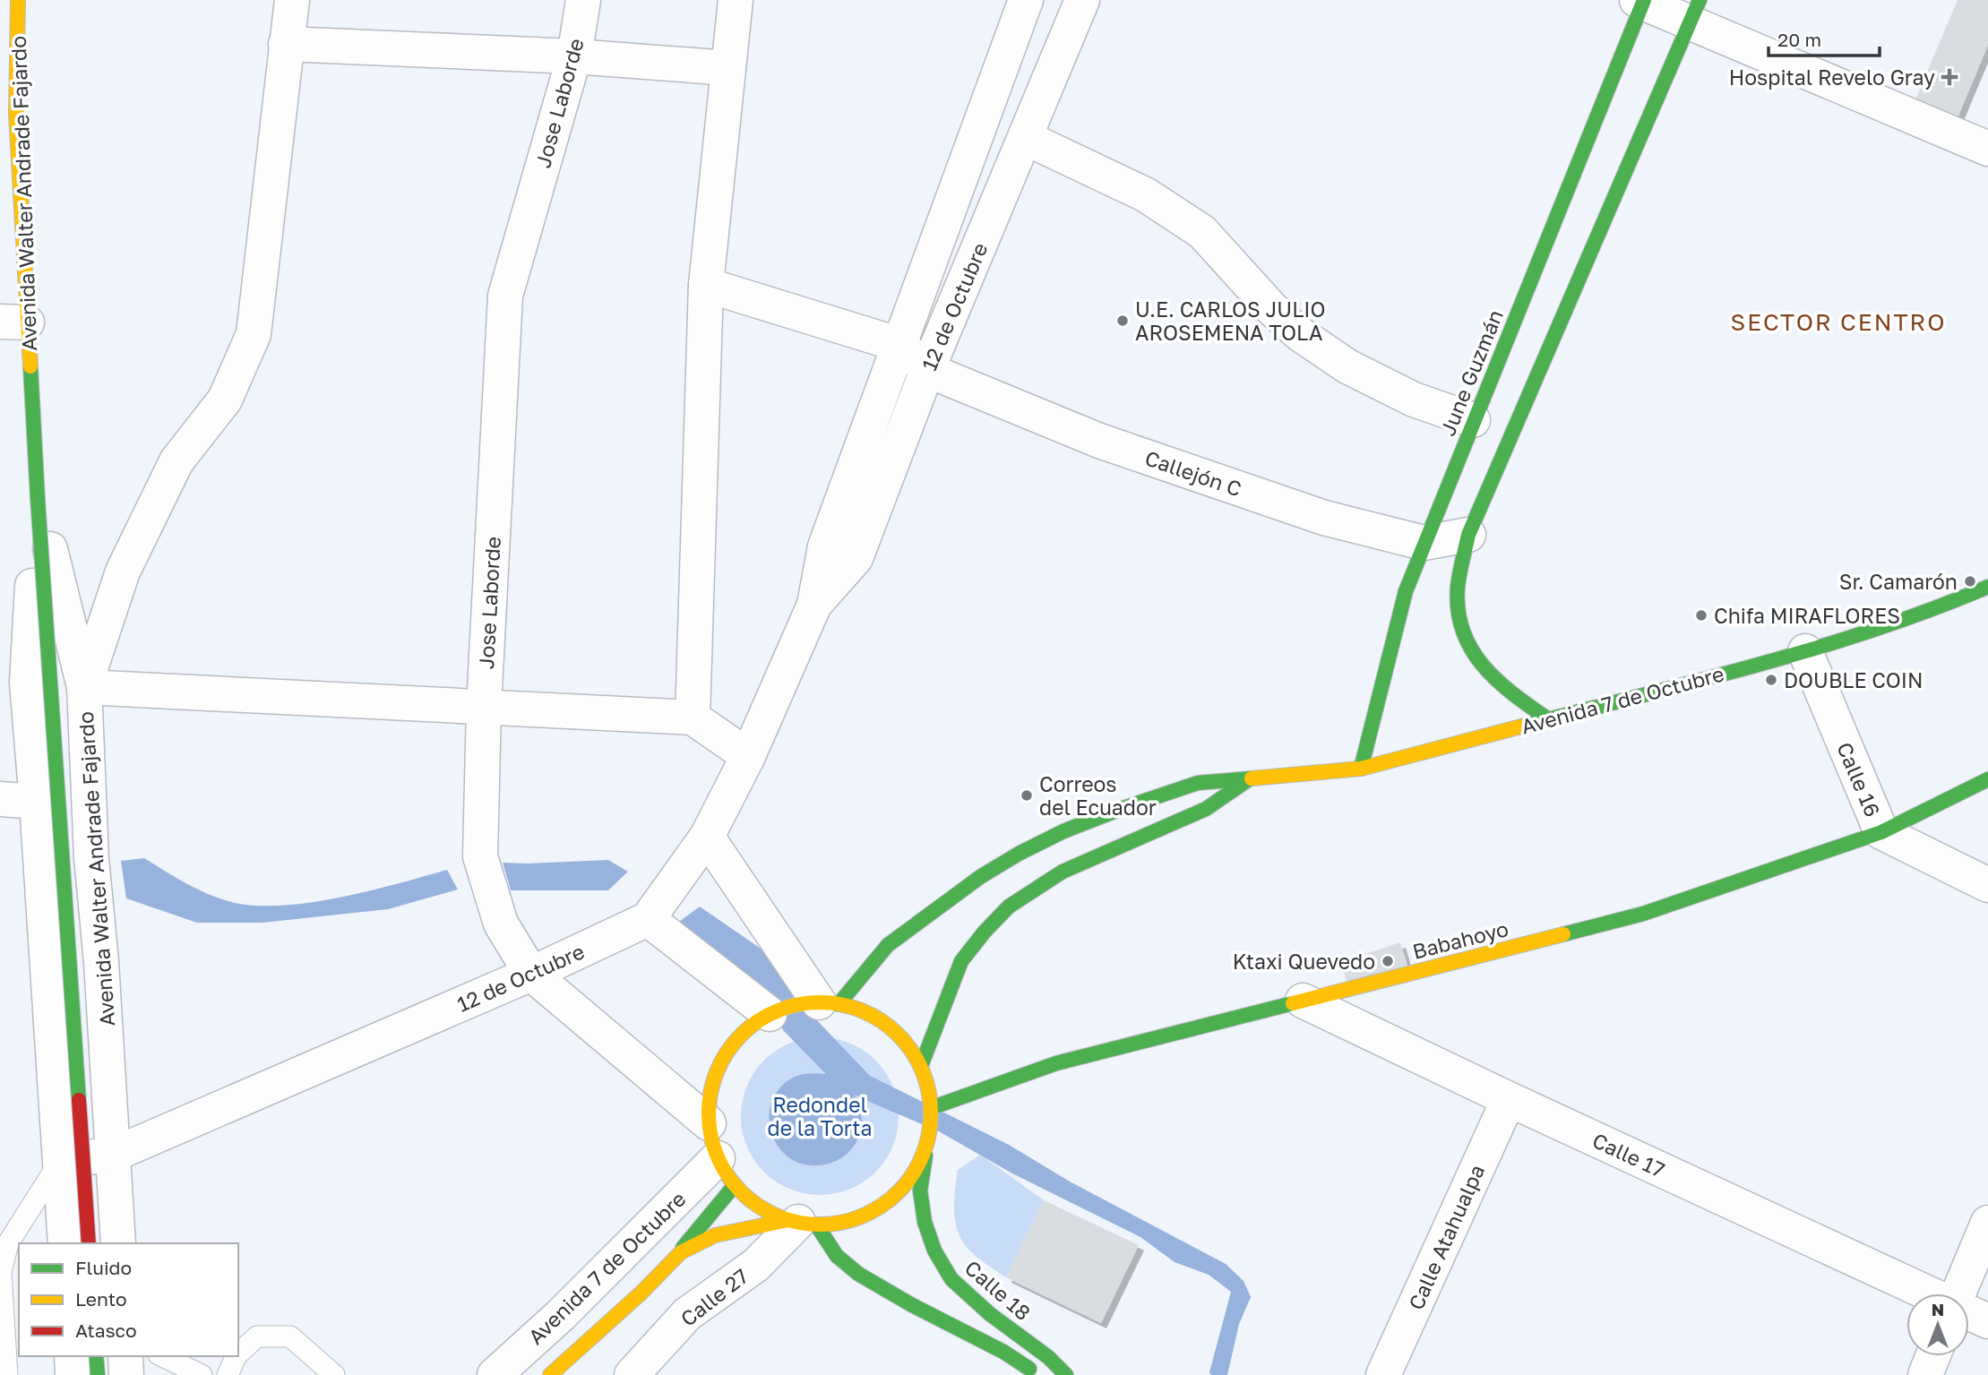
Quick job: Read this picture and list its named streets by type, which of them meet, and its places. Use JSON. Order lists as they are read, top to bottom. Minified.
{"streets":{"main road":["Avenida Walter Andrade Fajardo","June Guzmán","Avenida 7 de Octubre","Babahoyo","Calle 18"],"street":["Jose Laborde","12 de Octubre","Callejón C","Calle 16","Calle 17","Calle Atahualpa","Calle 27"]},"crossings":[["Jose Laborde","12 de Octubre"],["Jose Laborde","Avenida 7 de Octubre"],["Jose Laborde","Babahoyo"],["Jose Laborde","Calle 18"],["Jose Laborde","Calle 27"],["Avenida Walter Andrade Fajardo","12 de Octubre"],["12 de Octubre","Callejón C"],["June Guzmán","Callejón C"],["June Guzmán","Avenida 7 de Octubre"],["Avenida 7 de Octubre","Calle 16"],["Avenida 7 de Octubre","Babahoyo"],["Avenida 7 de Octubre","Calle 18"],["Avenida 7 de Octubre","Calle 27"],["Calle 16","Babahoyo"],["Babahoyo","Calle 17"],["Babahoyo","Calle 18"],["Babahoyo","Calle 27"],["Calle 17","Calle Atahualpa"],["Calle 18","Calle 27"]],"districts":["SECTOR CENTRO"],"parks":["Redondel de la Torta"],"places":{"health":["Hospital Revelo Gray"],"other":["U.E. CARLOS JULIO AROSEMENA TOLA","Sr. Camarón","Chifa MIRAFLORES","DOUBLE COIN","Correos del Ecuador","Ktaxi Quevedo"]},"legend":["Fluido","Lento","Atasco"],"scale_bar":"20 m","north":"top"}
